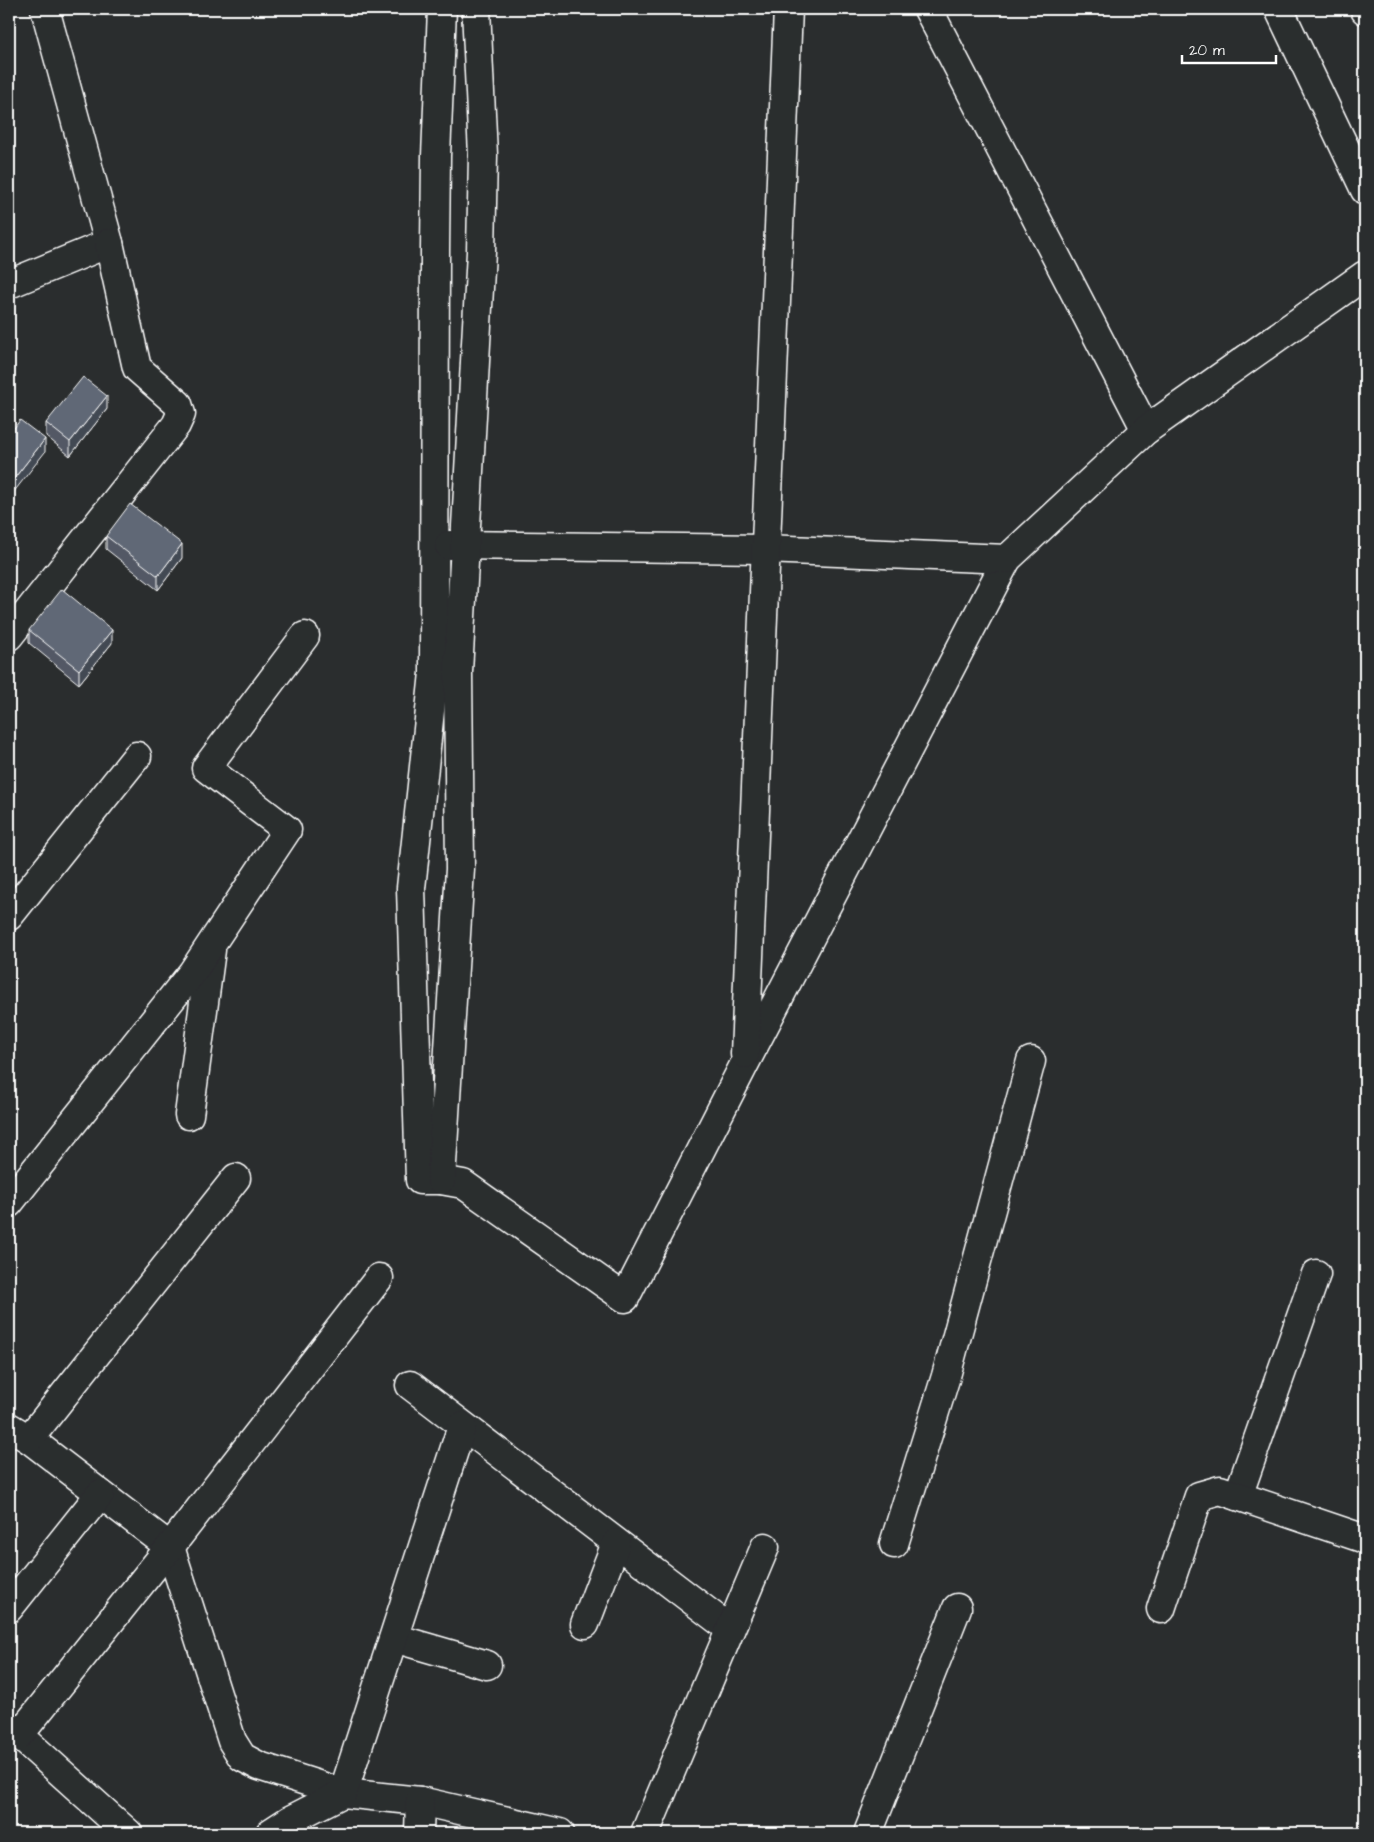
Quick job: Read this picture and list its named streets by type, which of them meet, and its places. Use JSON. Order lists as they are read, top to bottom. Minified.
{"scale_bar":"20 m"}
